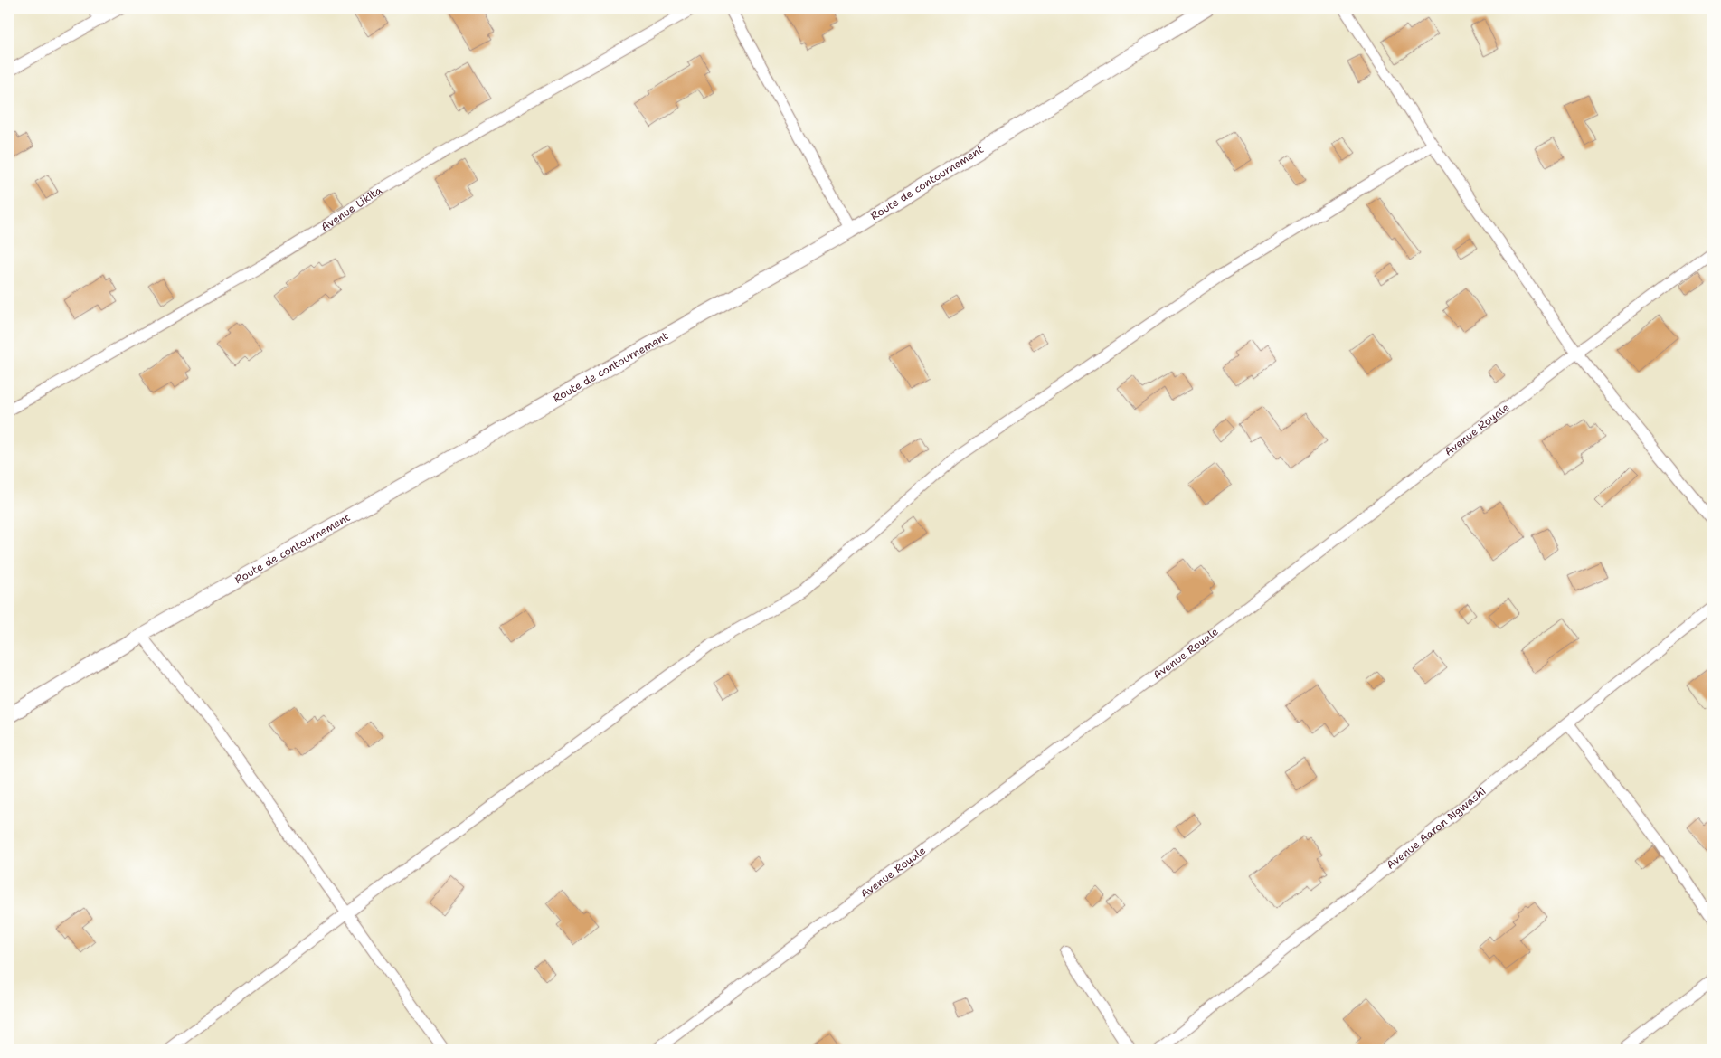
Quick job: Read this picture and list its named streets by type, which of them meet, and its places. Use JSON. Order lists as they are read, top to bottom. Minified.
{"streets":{"street":["Route de contournement","Avenue Likita","Avenue Royale","Avenue Aaron Ngwashi"]}}
